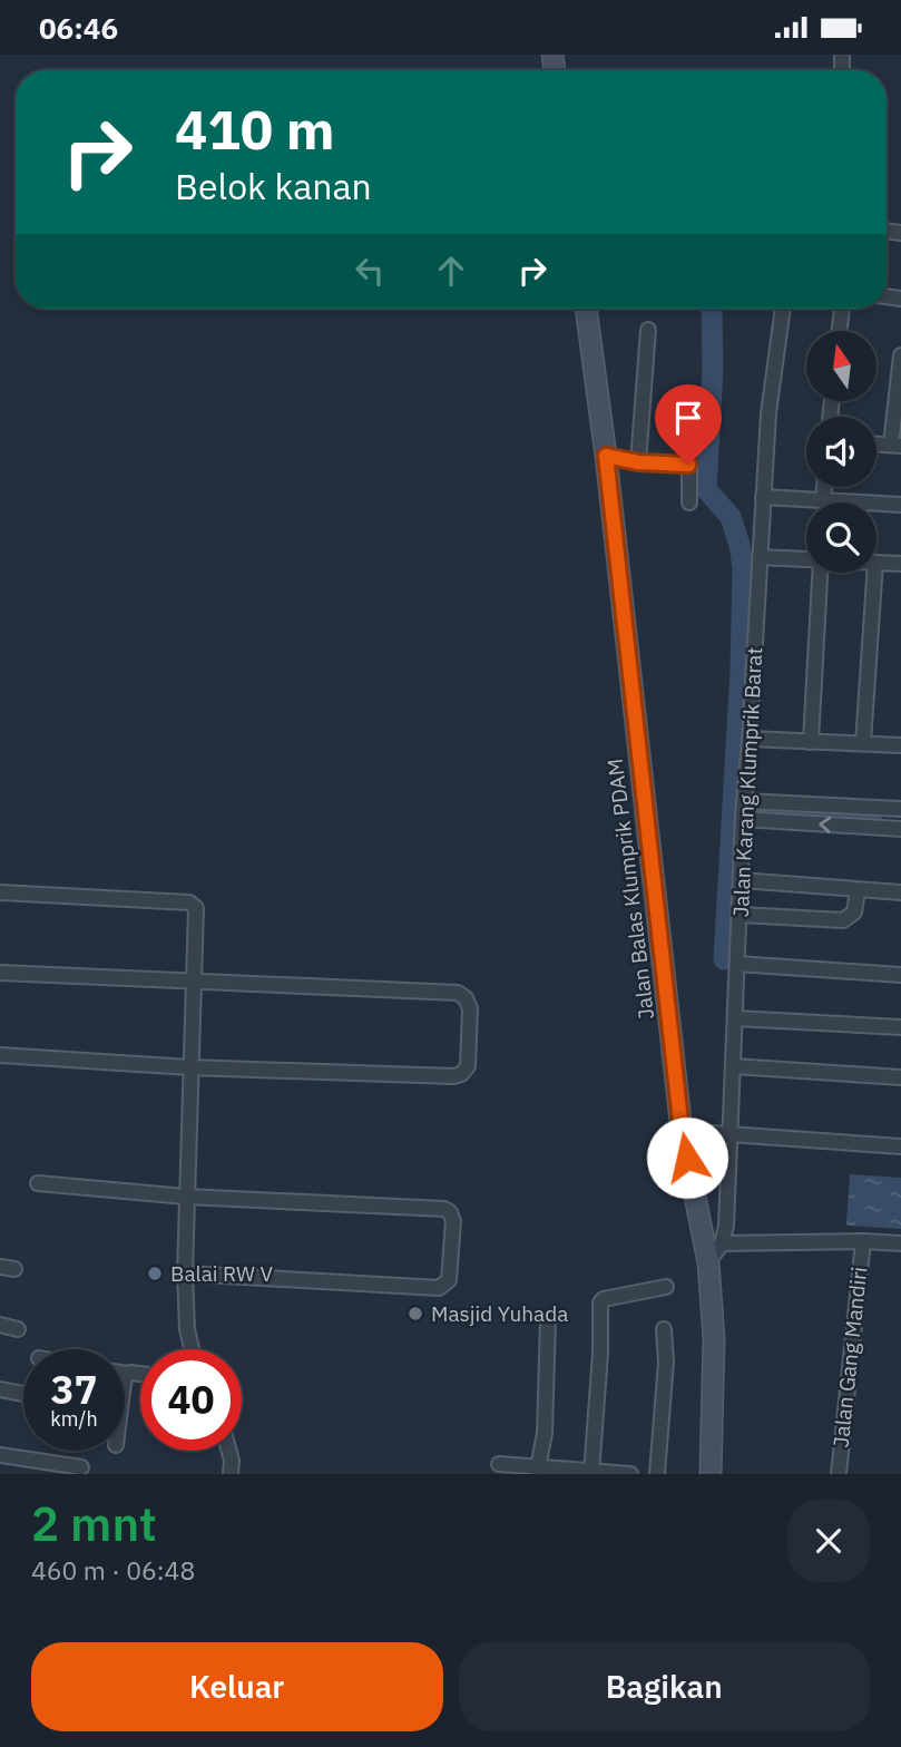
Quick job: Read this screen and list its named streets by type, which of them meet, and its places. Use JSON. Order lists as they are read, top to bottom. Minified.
{"streets":{"street":["Jalan Karang Klumprik Barat","Jalan Balas Klumprik PDAM","Jalan Gang Mandiri"]},"crossings":[["Jalan Karang Klumprik Barat","Jalan Balas Klumprik PDAM"]],"places":["Balai RW V","Masjid Yuhada"],"north":"top","page":{"status":"06:46","turn":["410 m","Belok kanan"],"speed":"37 km/h","limit":"40","heading":["2 mnt","460 m · 06:48"],"buttons":["Keluar","Bagikan"]}}
